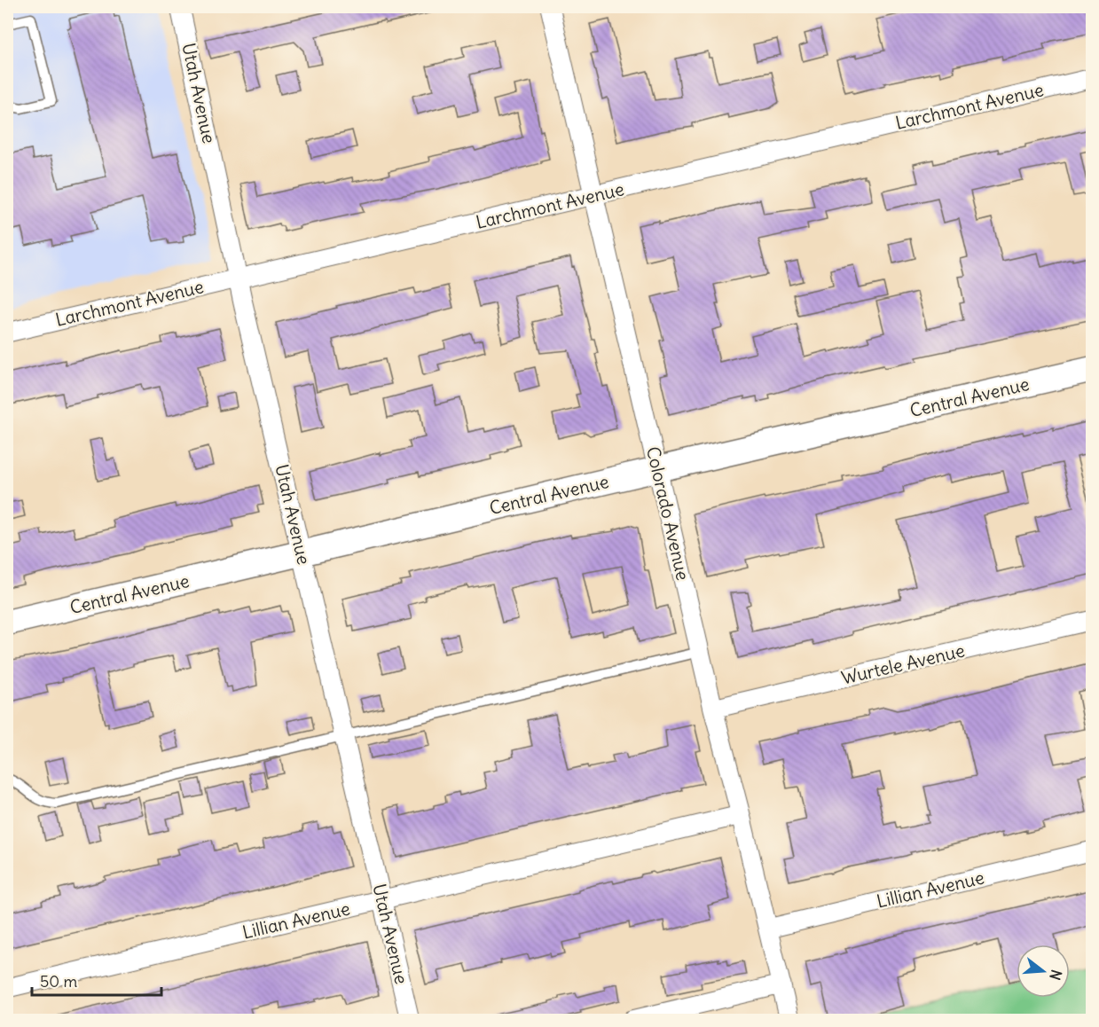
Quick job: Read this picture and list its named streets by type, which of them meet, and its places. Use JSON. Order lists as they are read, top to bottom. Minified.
{"streets":{"street":["Utah Avenue","Larchmont Avenue","Central Avenue","Colorado Avenue","Wurtele Avenue","Lillian Avenue"]},"crossings":[["Utah Avenue","Larchmont Avenue"],["Utah Avenue","Central Avenue"],["Utah Avenue","Lillian Avenue"],["Larchmont Avenue","Colorado Avenue"],["Central Avenue","Colorado Avenue"],["Colorado Avenue","Wurtele Avenue"],["Colorado Avenue","Lillian Avenue"]],"scale_bar":"50 m","north":"right"}
